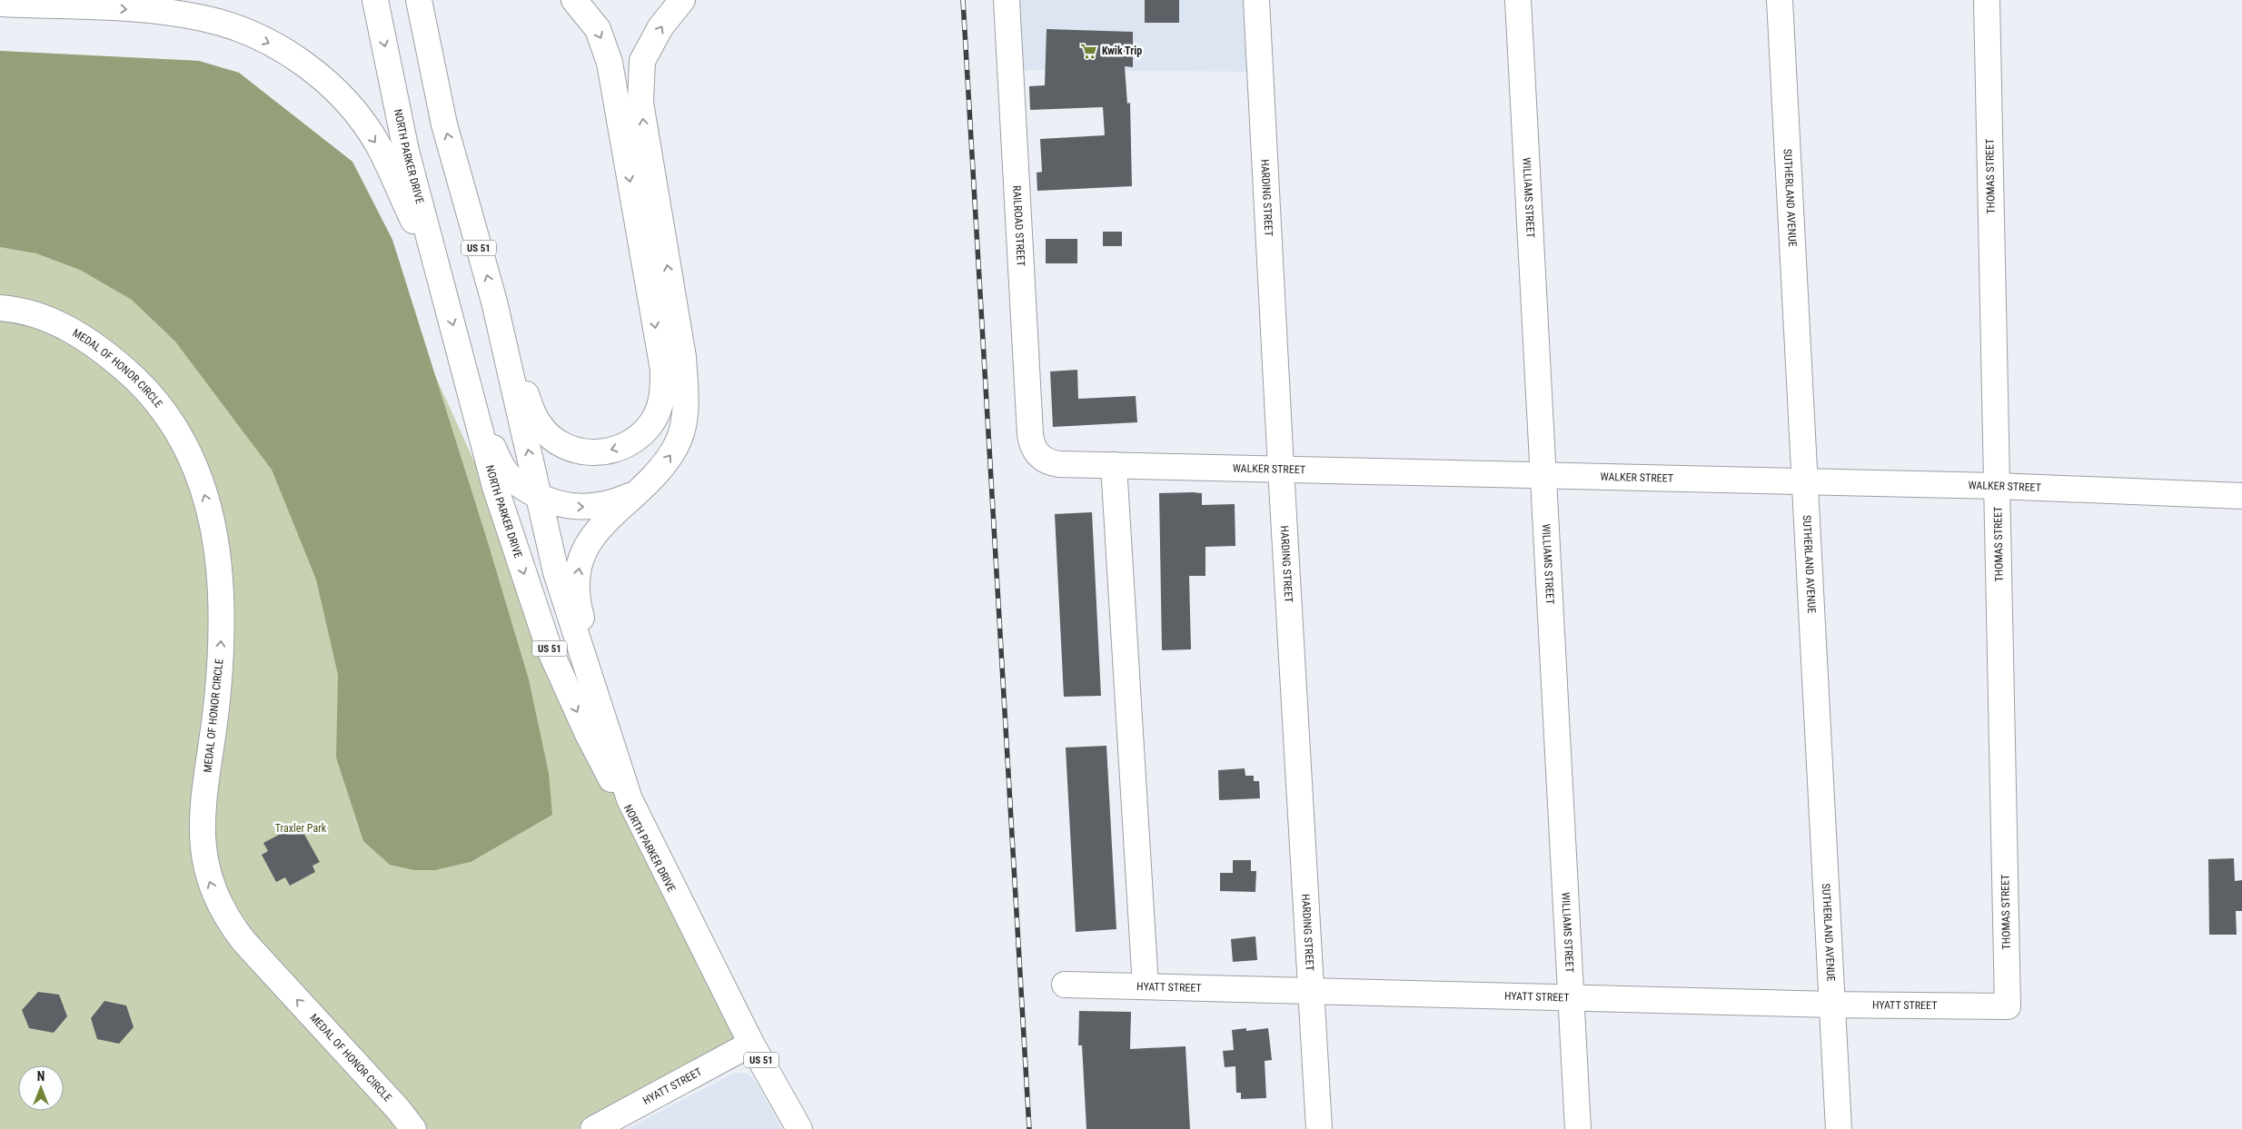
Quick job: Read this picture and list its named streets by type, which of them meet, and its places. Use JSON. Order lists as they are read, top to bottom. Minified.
{"streets":{"street":["NORTH PARKER DRIVE","THOMAS STREET","HARDING STREET","WILLIAMS STREET","SUTHERLAND AVENUE","RAILROAD STREET","US 51","MEDAL OF HONOR CIRCLE","WALKER STREET","HYATT STREET"]},"crossings":[["NORTH PARKER DRIVE","HYATT STREET"],["THOMAS STREET","WALKER STREET"],["THOMAS STREET","HYATT STREET"],["HARDING STREET","WALKER STREET"],["HARDING STREET","HYATT STREET"],["WILLIAMS STREET","WALKER STREET"],["WILLIAMS STREET","HYATT STREET"],["SUTHERLAND AVENUE","WALKER STREET"],["SUTHERLAND AVENUE","HYATT STREET"],["RAILROAD STREET","WALKER STREET"]],"one_way":["MEDAL OF HONOR CIRCLE"],"parks":["Traxler Park"],"places":{"supermarket":["Kwik Trip"]},"north":"top"}
